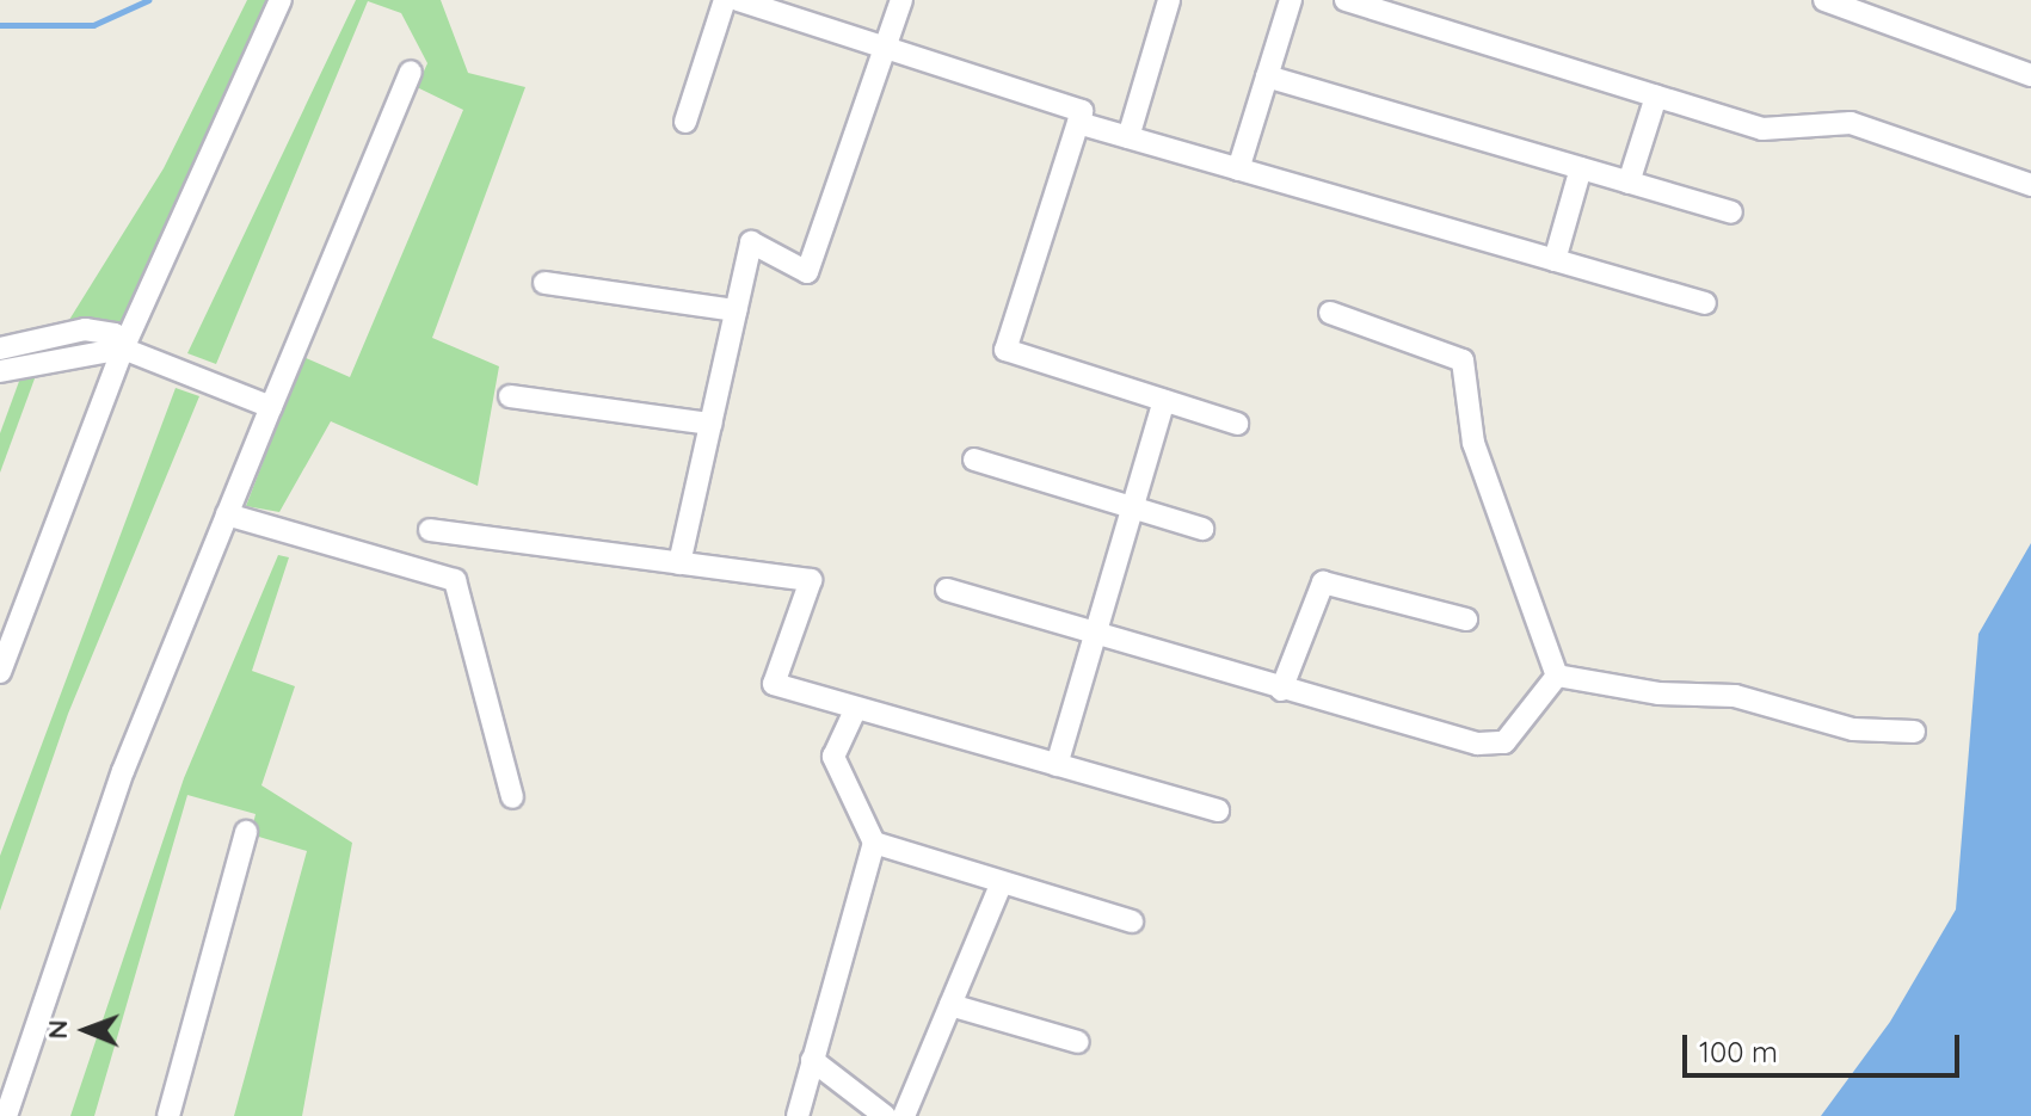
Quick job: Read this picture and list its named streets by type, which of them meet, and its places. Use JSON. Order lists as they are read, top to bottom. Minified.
{"scale_bar":"100 m","north":"left"}
